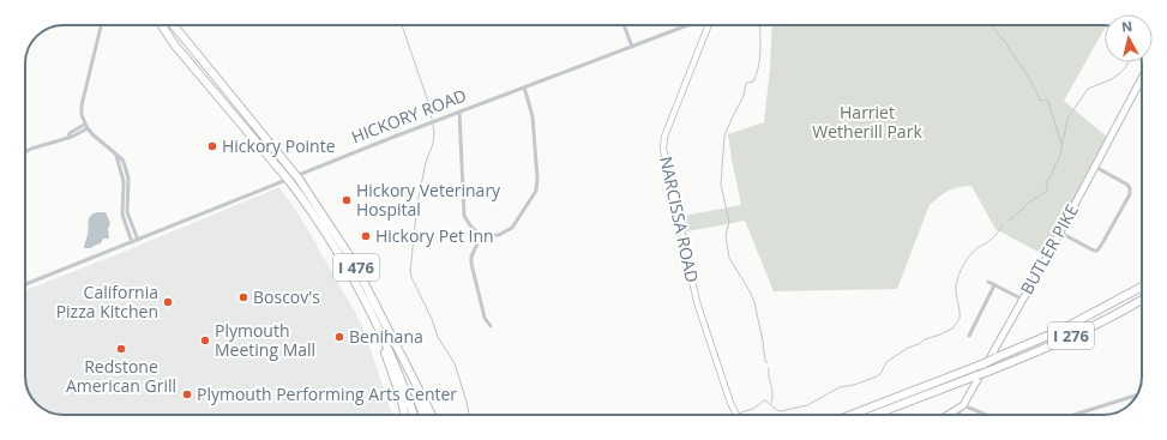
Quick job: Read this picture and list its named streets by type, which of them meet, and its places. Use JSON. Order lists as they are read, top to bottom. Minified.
{"streets":{"highway":["I 476","I 276"],"main road":["BUTLER PIKE"],"street":["HICKORY ROAD","NARCISSA ROAD"]},"parks":["Harriet Wetherill Park"],"places":["Hickory Pointe","Hickory Veterinary Hospital","Hickory Pet Inn","Boscov's","California Pizza Kitchen","Benihana","Plymouth Meeting Mall","Redstone American Grill","Plymouth Performing Arts Center"],"north":"top"}
